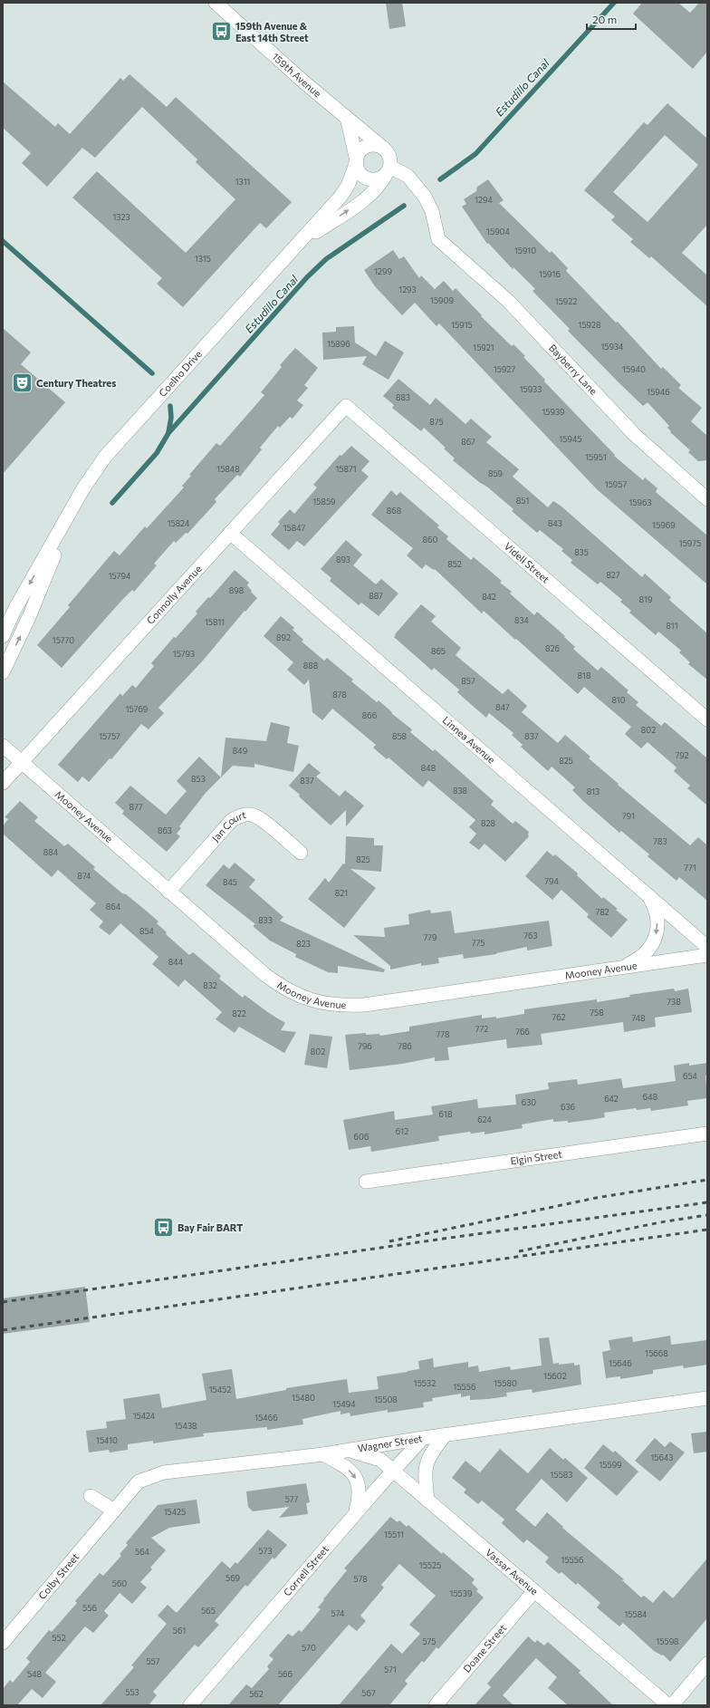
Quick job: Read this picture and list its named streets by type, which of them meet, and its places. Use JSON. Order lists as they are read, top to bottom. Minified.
{"streets":{"street":["159th Avenue","Bayberry Lane","Coelho Drive","Videll Street","Connolly Avenue","Linnea Avenue","Mooney Avenue","Jan Court","Elgin Street","Wagner Street","Cornell Street","Vassar Avenue","Colby Street","Doane Street"]},"crossings":[["159th Avenue","Bayberry Lane"],["159th Avenue","Coelho Drive"],["Bayberry Lane","Coelho Drive"],["Videll Street","Connolly Avenue"],["Connolly Avenue","Linnea Avenue"],["Connolly Avenue","Mooney Avenue"],["Mooney Avenue","Jan Court"],["Wagner Street","Cornell Street"],["Wagner Street","Vassar Avenue"],["Wagner Street","Colby Street"],["Cornell Street","Vassar Avenue"],["Vassar Avenue","Doane Street"]],"water":["Estudillo Canal"],"places":{"bus stop":["159th Avenue & East 14th Street","Bay Fair BART"],"theatre":["Century Theatres"]},"house_numbers":["1311","1294","1323","15904","15910","1315","1299","15916","1293","15909","15922","15915","15928","15896","15934","15921","15927","15940","15933","15946","883","15939","875","15945","867","15951","15848","15871","859","15957","851","15859","15963","868","15824","843","15969","15847","860","15975","835","893","852","827","15794","898","887","842","819","834","15811","811","892","15770","826","865","15793","888","818","857","878","810","847","15769","866","802","15757","858","837","849","792","825","848","853","837","838","813","877","791","828","863","783","884","825","771","874","794","845","821","864","782","833","854","763","779","775","823","844","832","738","758","822","762","748","772","766","778","796","786","802","654","648","642","630","636","618","624","612","606","15668","15646","15602","15532","15580","15556","15452","15480","15508","15494","15424","15466","15438","15410","15643","15599","15583","577","15425","15511","573","564","15556","15525","569","578","560","15539","556","565","574","15584","561","552","575","15598","570","557","571","548","566","553","567","562"],"scale_bar":"20 m"}
